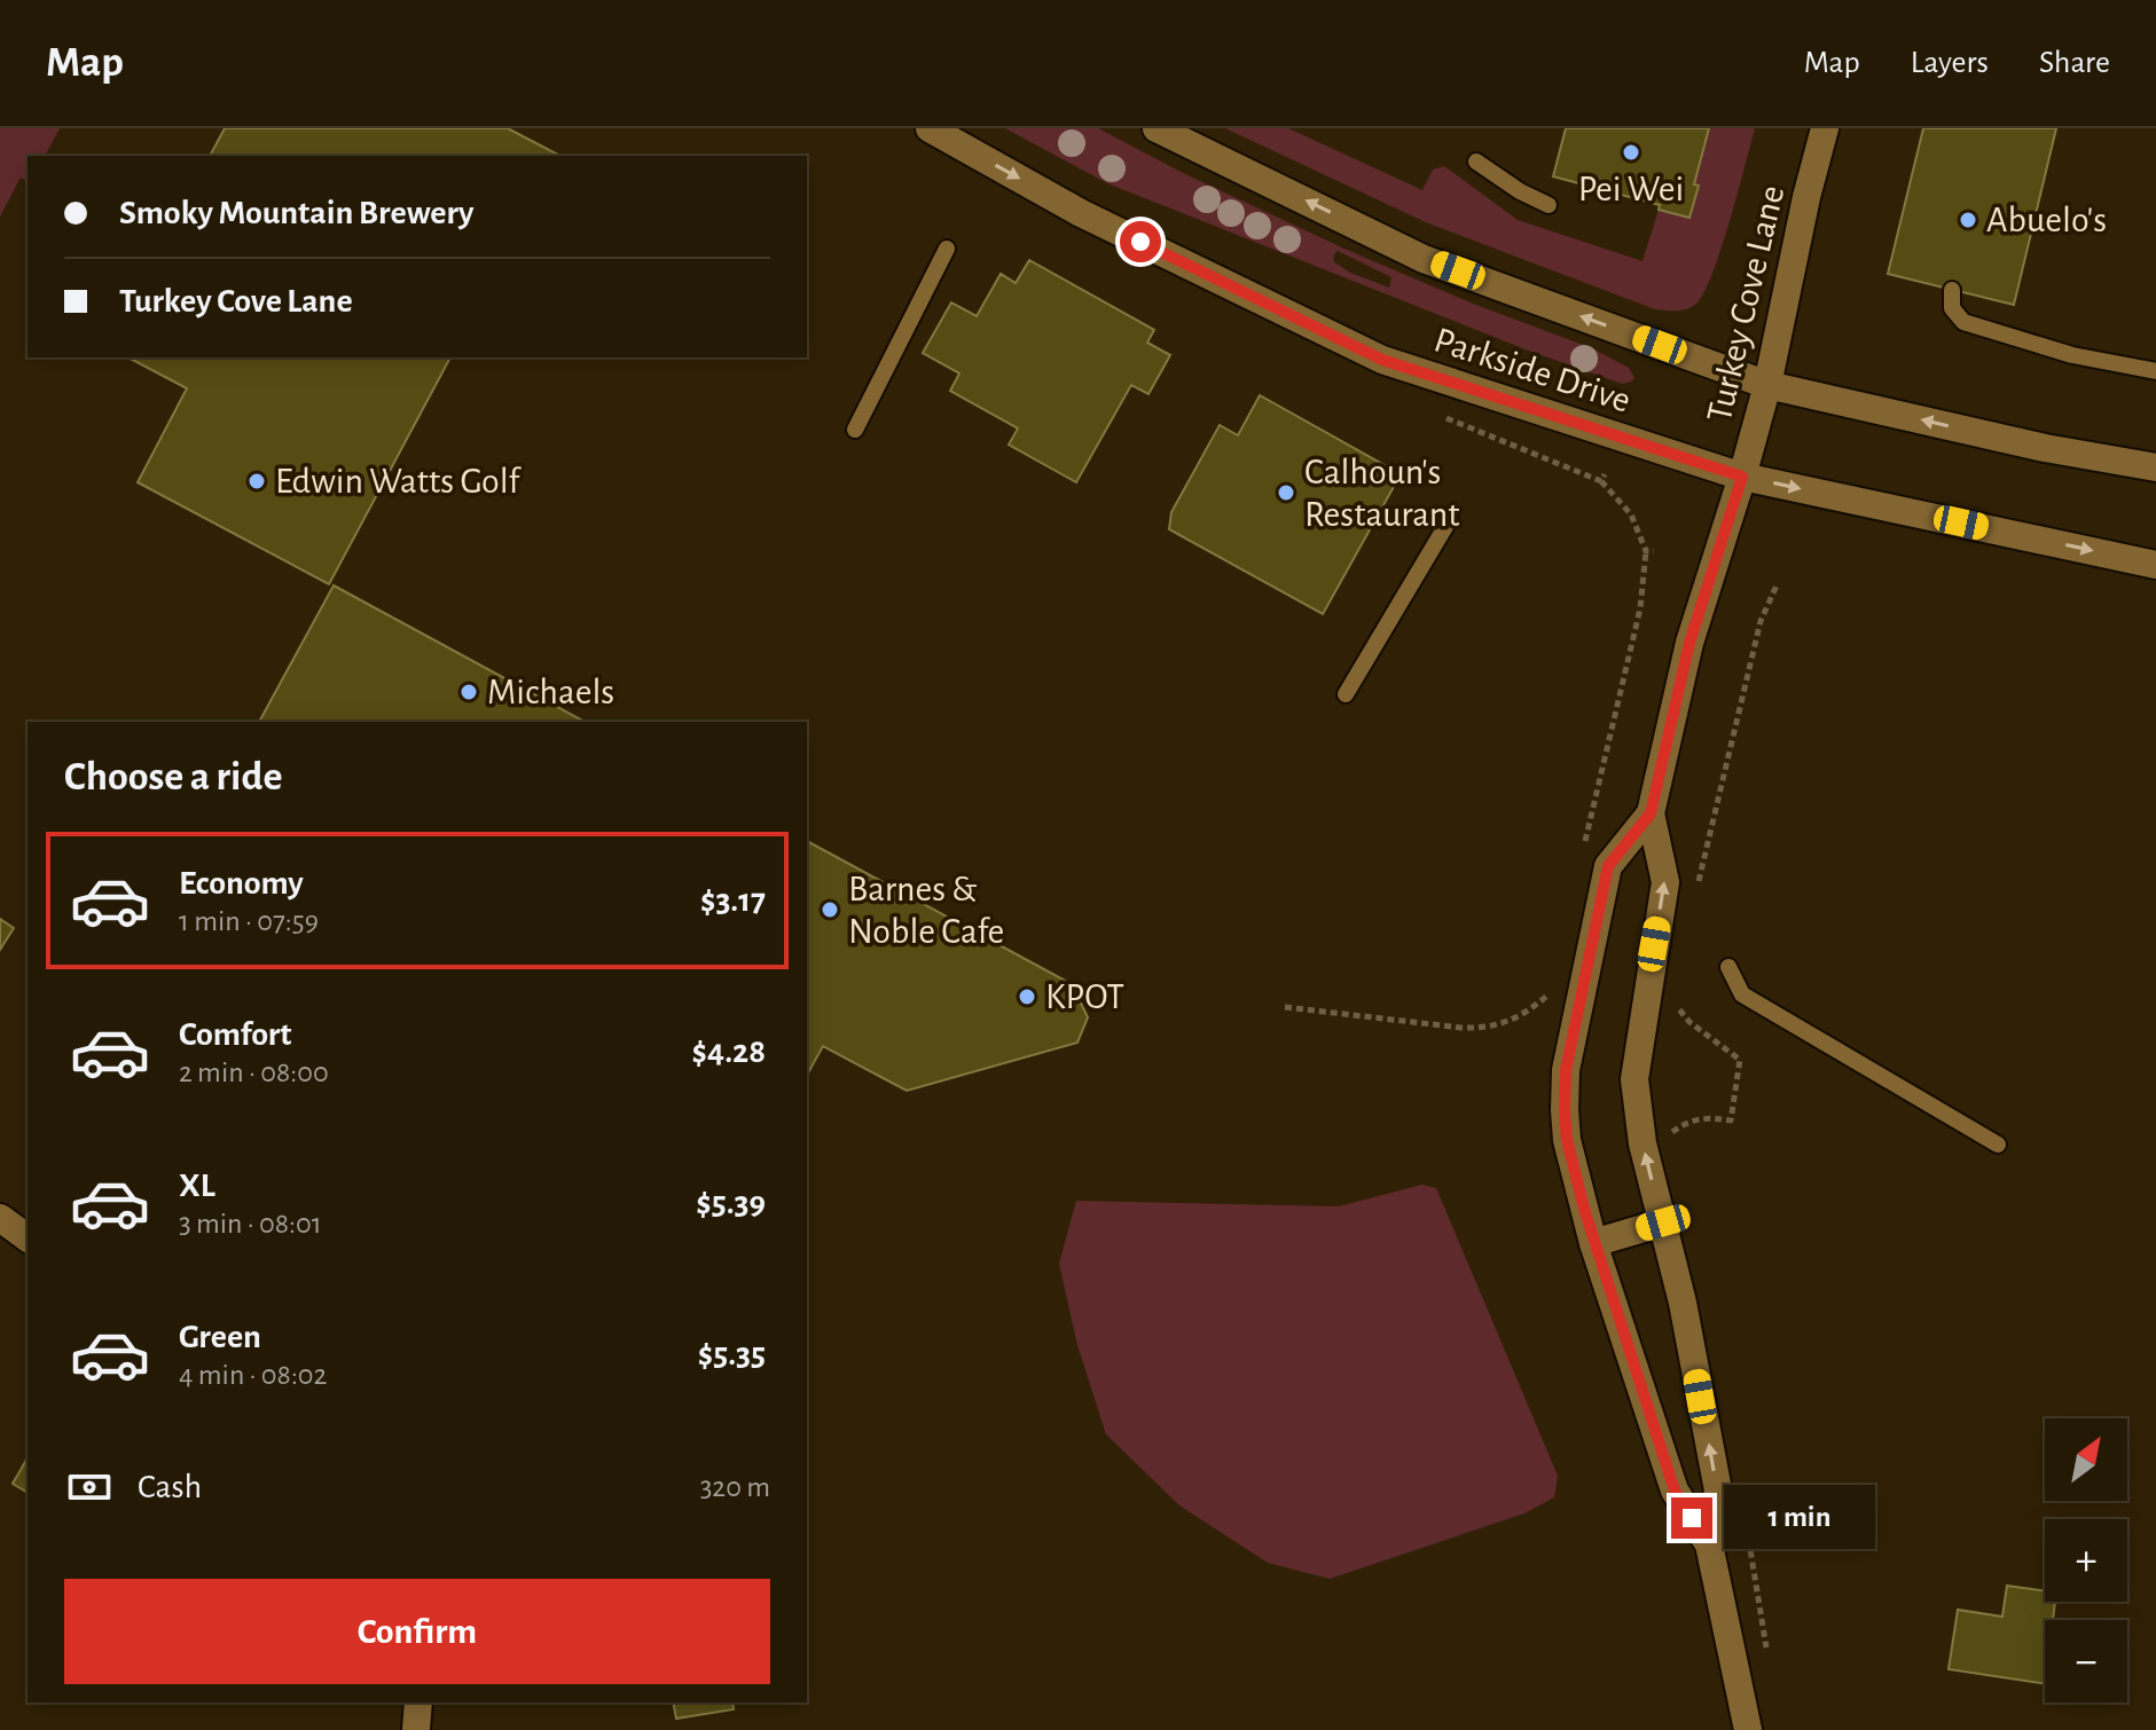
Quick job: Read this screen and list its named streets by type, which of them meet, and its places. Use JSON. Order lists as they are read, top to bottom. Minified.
{"streets":{"street":["Turkey Cove Lane","Parkside Drive"]},"crossings":[["Turkey Cove Lane","Parkside Drive"]],"places":["Pei Wei","Abuelo's","Edwin Watts Golf","Calhoun's Restaurant","Michaels","Barnes & Noble Cafe","KPOT"],"north":"top right","page":{"header":"Map","nav":["Map","Layers","Share"],"banner":["Smoky Mountain Brewery","Turkey Cove Lane"],"heading":"Choose a ride","list":[{"name":"Economy","note":"1 min · 07:59","value":"$3.17"},{"name":"Comfort","note":"2 min · 08:00","value":"$4.28"},{"name":"XL","note":"3 min · 08:01","value":"$5.39"},{"name":"Green","note":"4 min · 08:02","value":"$5.35"}],"map_buttons":["+","−"],"pay":["Cash","320 m"],"bubble":"1 min","buttons":"Confirm"}}
